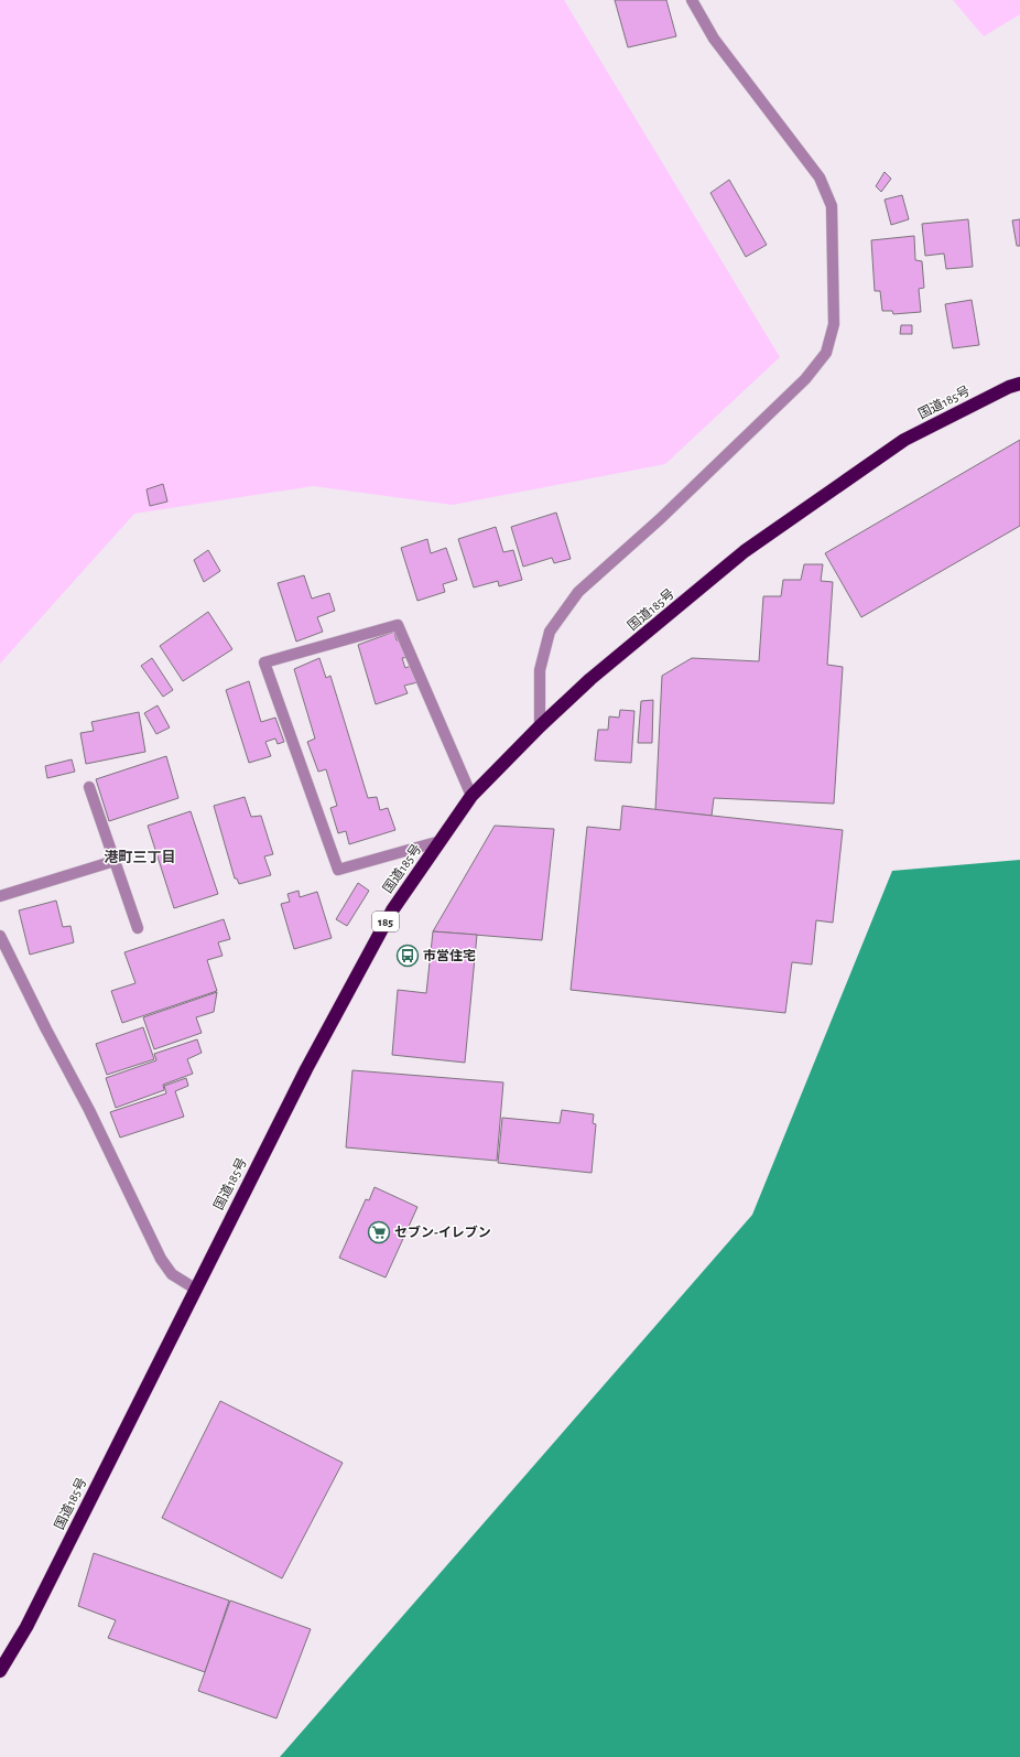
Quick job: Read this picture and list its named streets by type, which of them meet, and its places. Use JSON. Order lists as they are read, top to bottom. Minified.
{"streets":{"highway":["国道185号","185"]},"districts":["港町三丁目"],"places":{"bus stop":["市営住宅"],"supermarket":["セブン-イレブン"]}}
